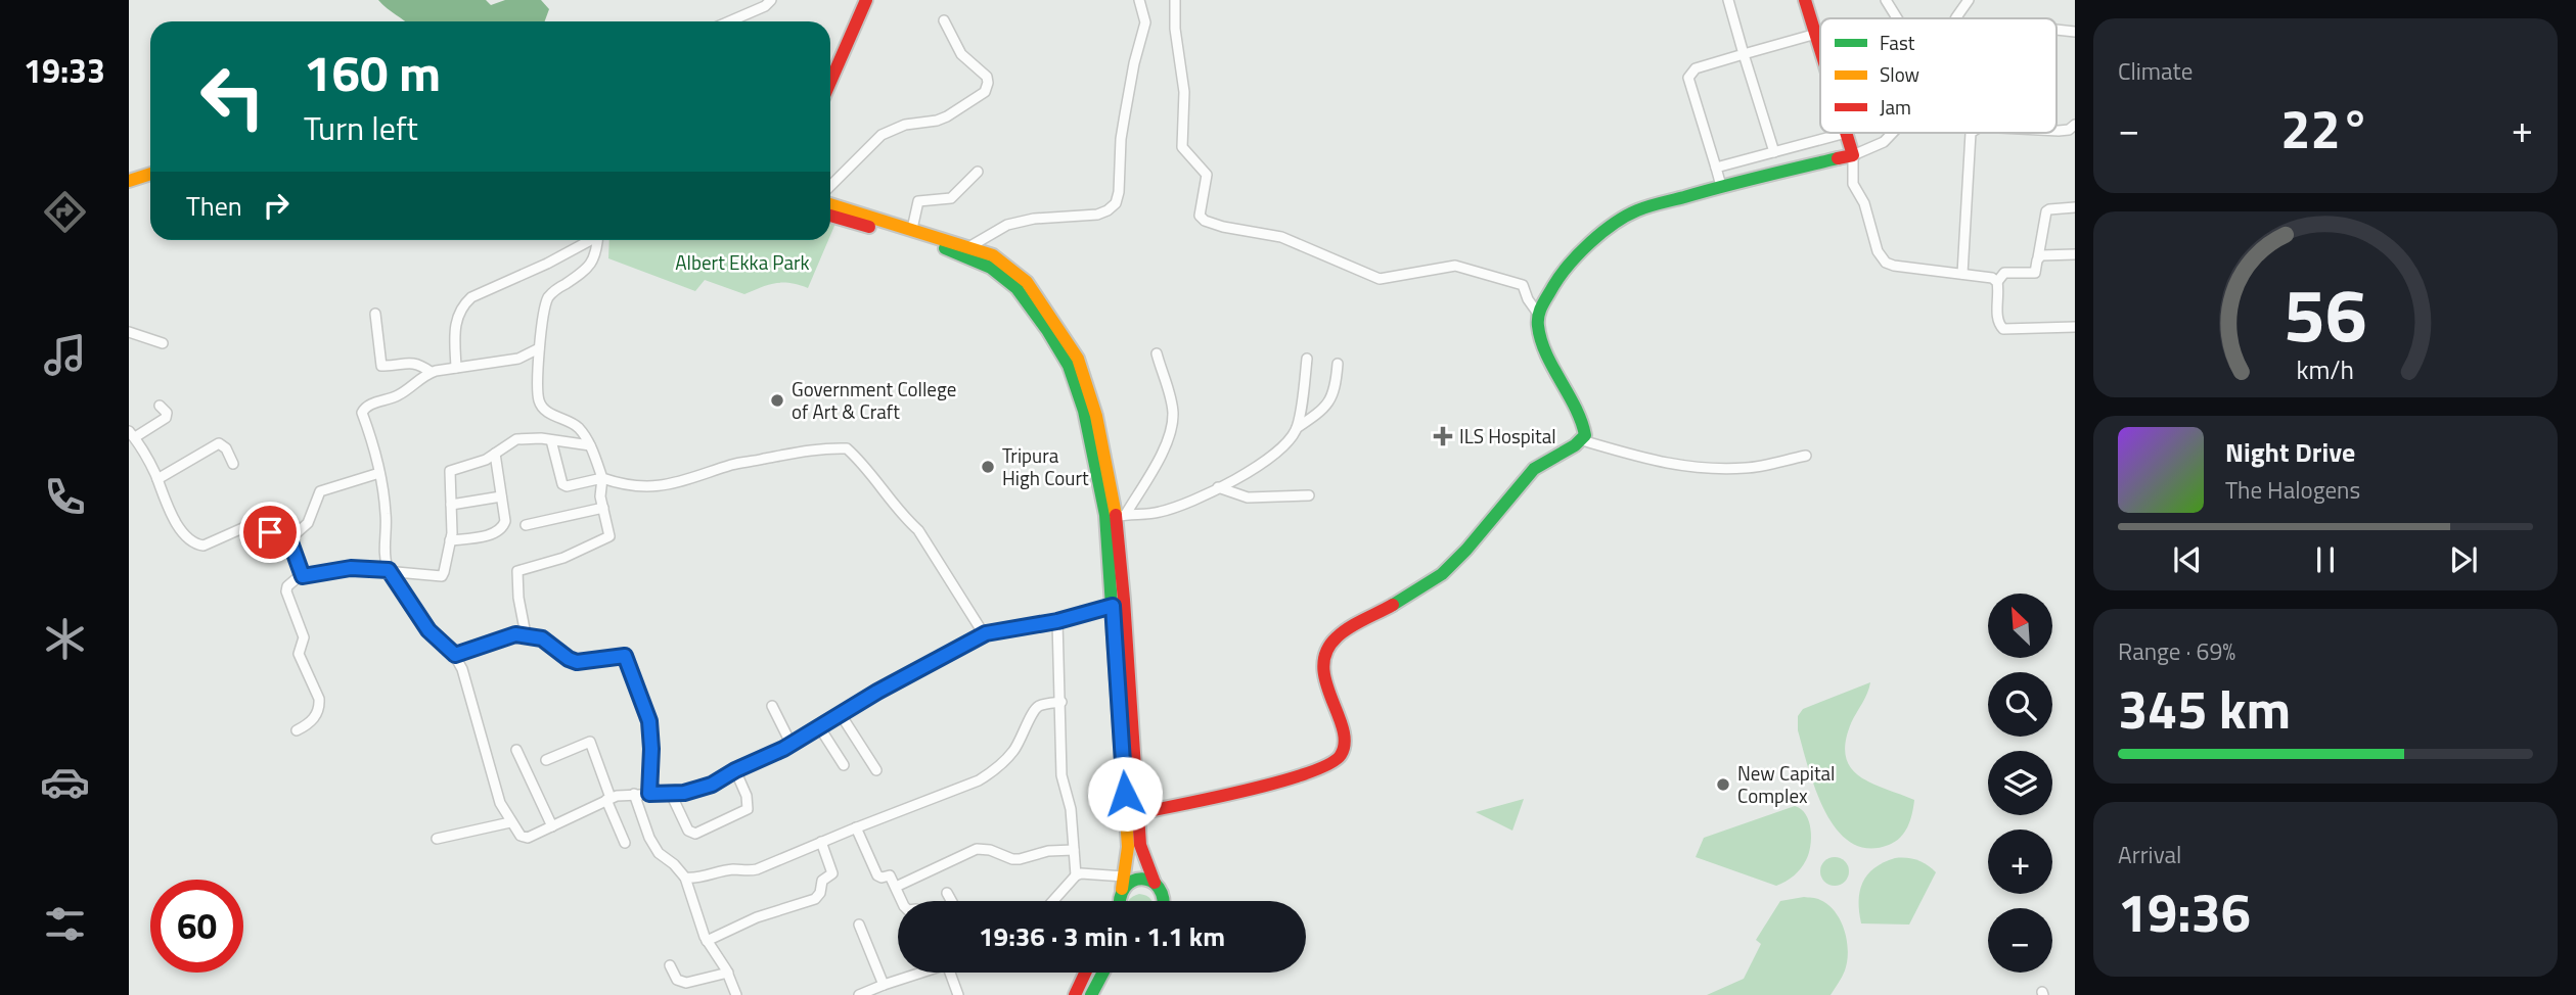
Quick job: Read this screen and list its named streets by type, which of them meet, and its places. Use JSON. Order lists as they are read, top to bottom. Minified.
{"parks":["Albert Ekka Park"],"places":{"other":["Government College of Art & Craft","Tripura High Court","New Capital Complex"],"health":["ILS Hospital"]},"legend":["Fast","Slow","Jam"],"north":"top left","page":{"tabs":"19:33","tile":["Climate",["Range · 69%","345 km"],["Arrival","19:36"]],"turn":["160 m","Turn left"],"heat":["−","22°","+"],"then":"Then","song":["Night Drive","The Halogens"],"map_buttons":["+","−"],"limit":"60","trip":"19:36 · 3 min · 1.1 km","gauge":["56","km/h"]}}
